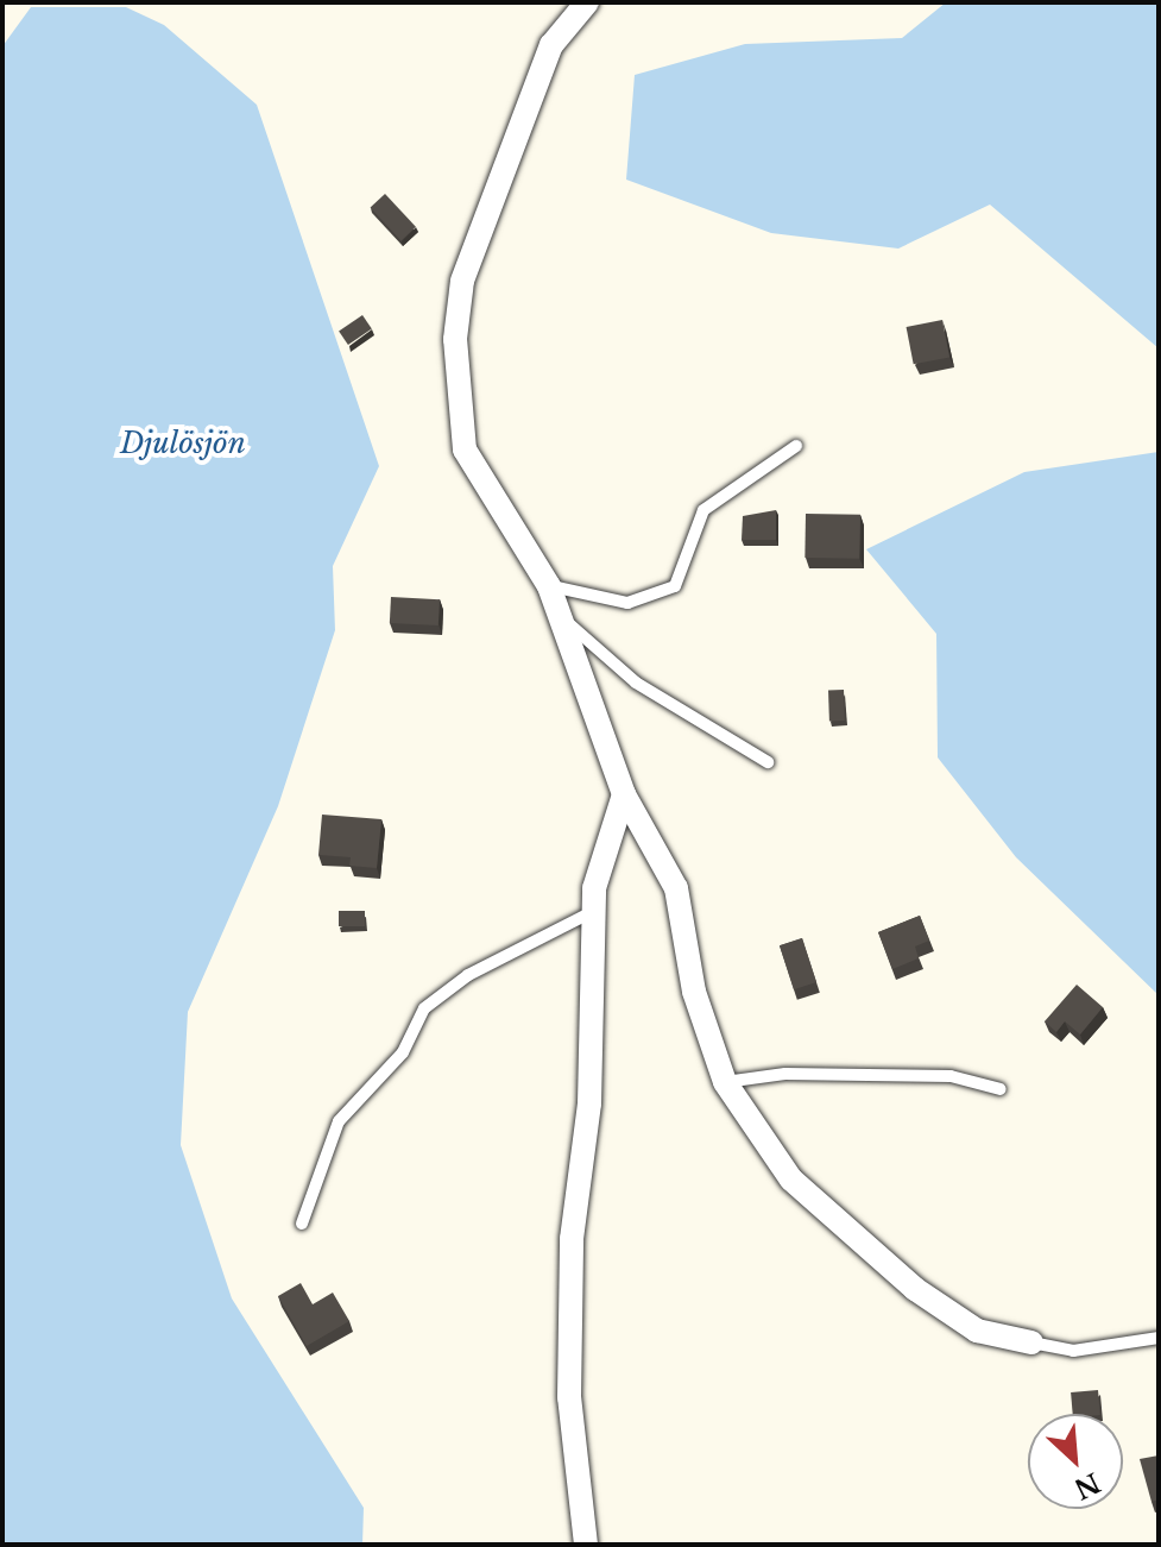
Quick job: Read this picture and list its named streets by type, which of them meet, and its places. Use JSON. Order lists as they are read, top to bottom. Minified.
{"water":["Djulösjön"],"north":"bottom right"}
